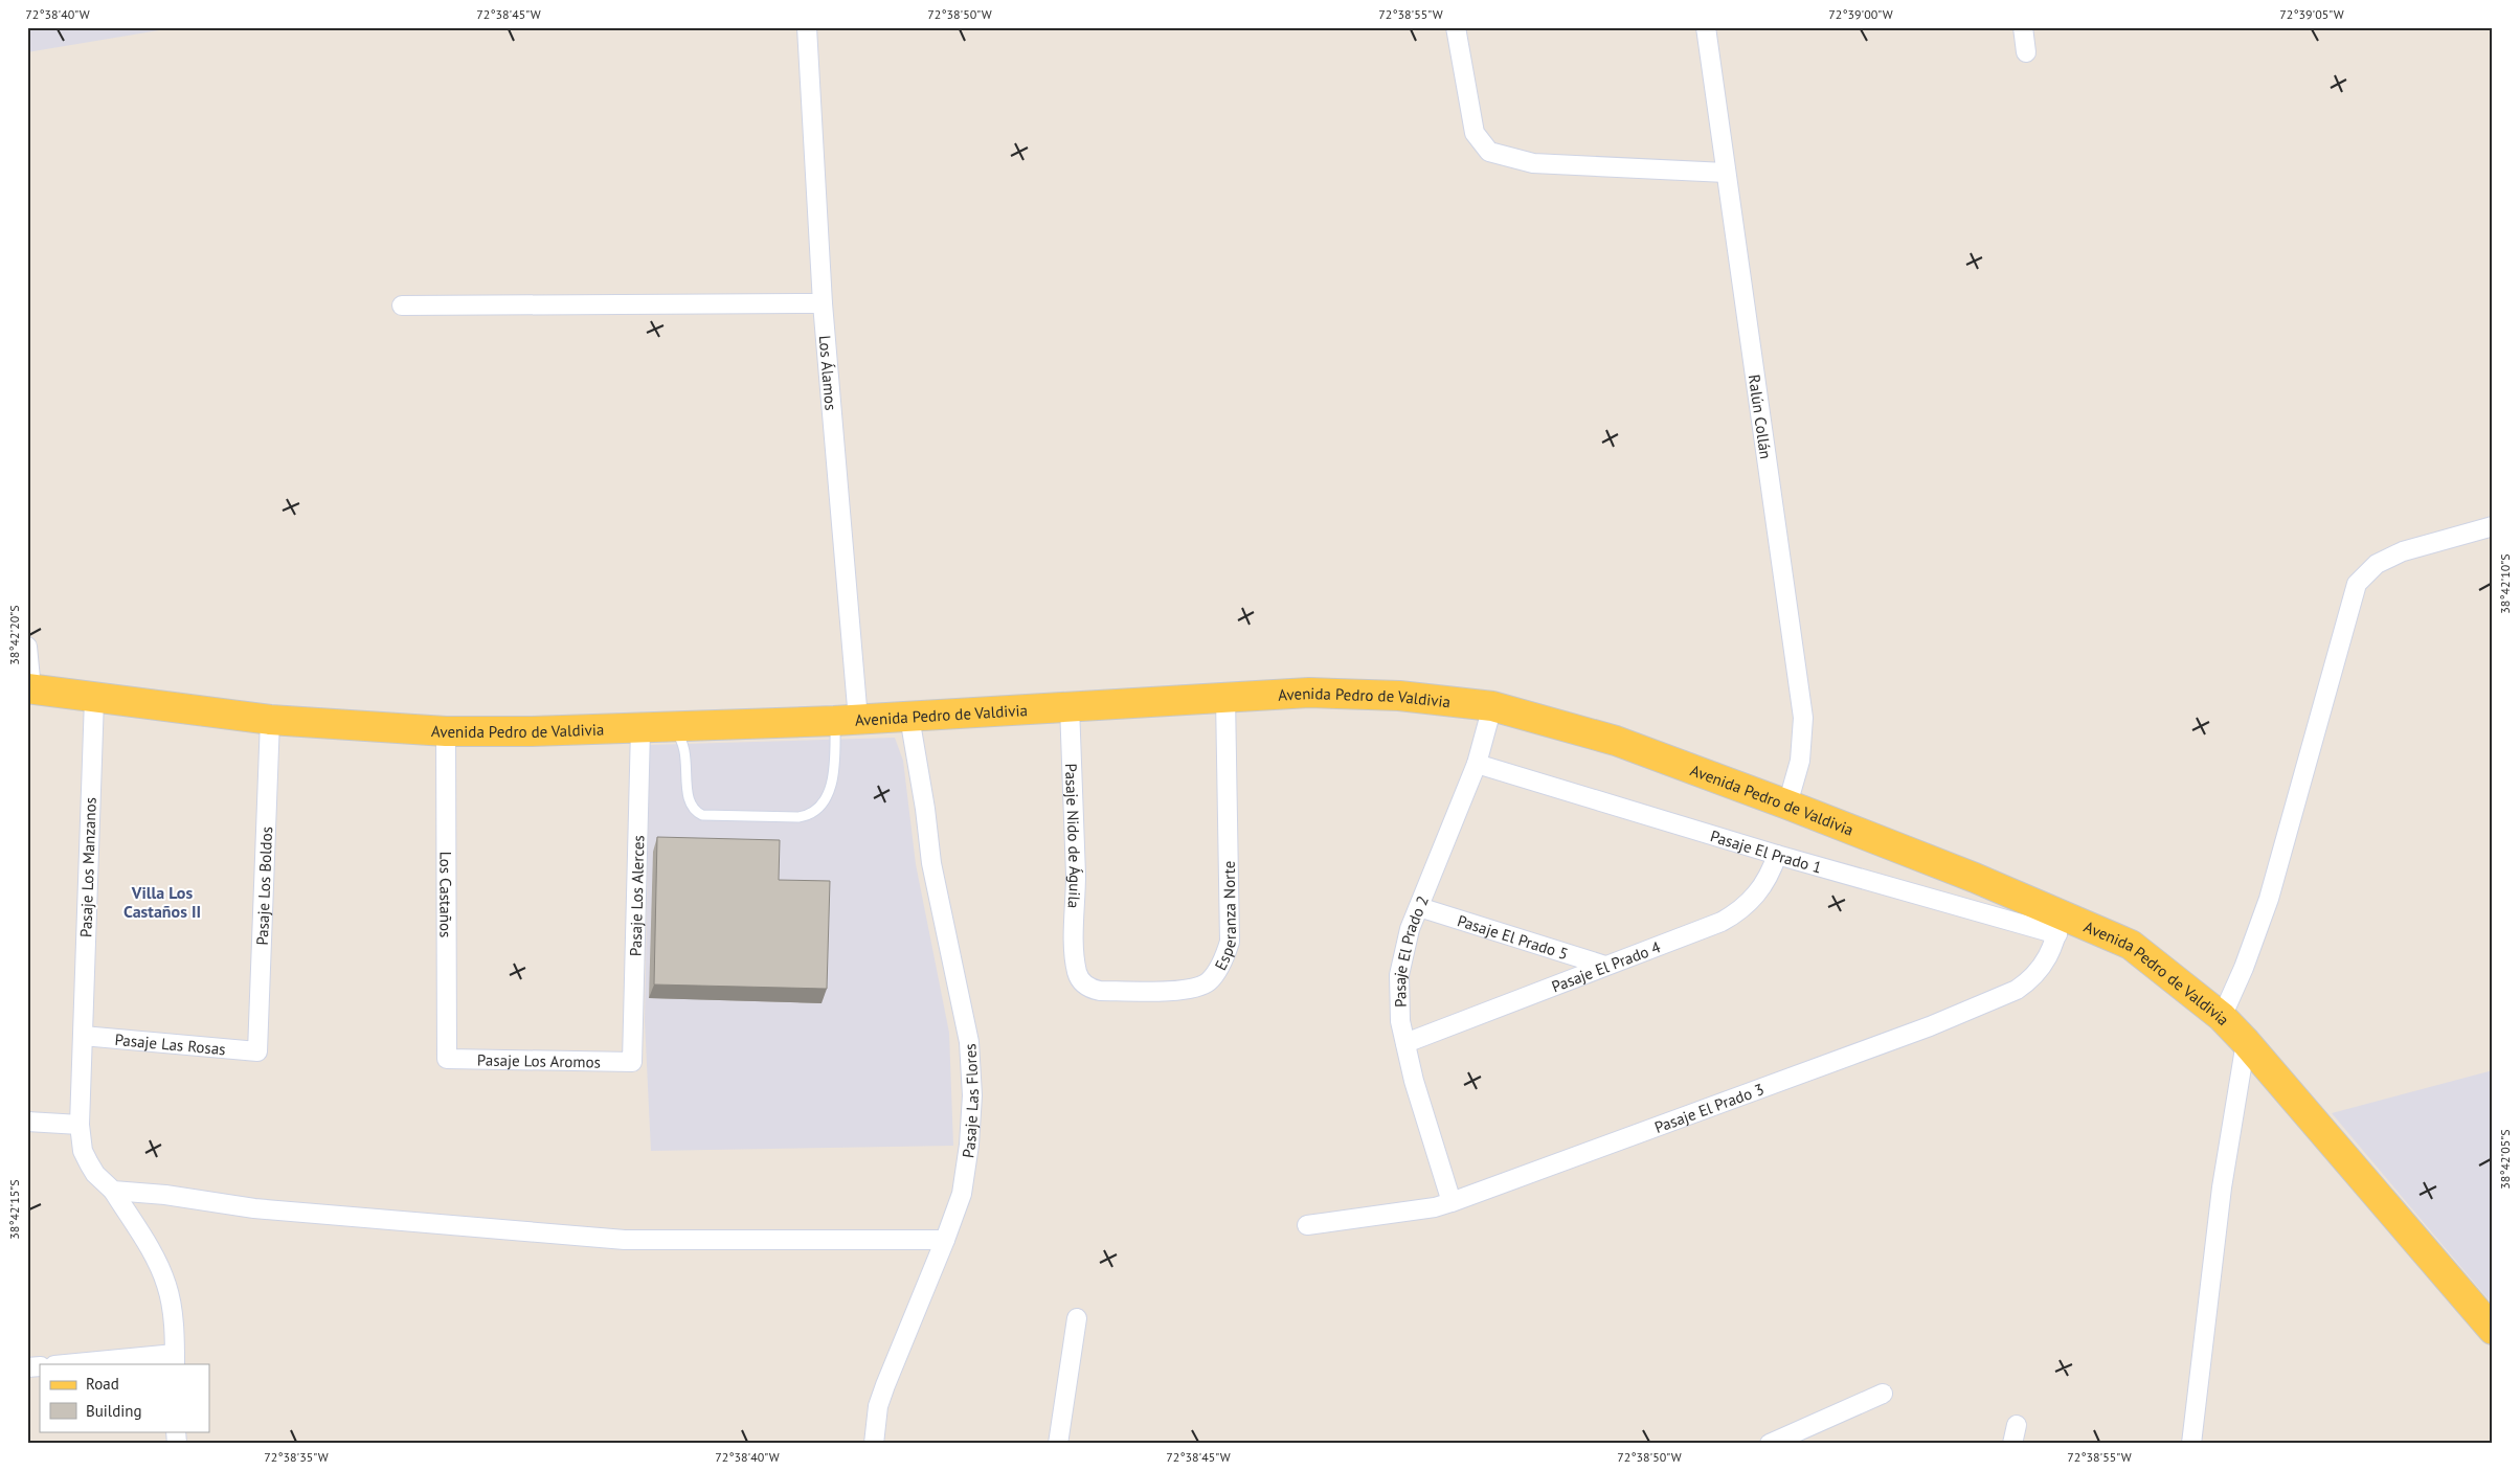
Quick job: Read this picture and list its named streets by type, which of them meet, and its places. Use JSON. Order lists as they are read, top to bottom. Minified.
{"streets":{"main road":["Avenida Pedro de Valdivia"],"street":["Los Álamos","Ralún Collán","Pasaje Nido de Águila","Pasaje El Prado 1","Pasaje Los Manzanos","Pasaje Los Boldos","Los Castaños","Pasaje Los Alerces","Esperanza Norte","Pasaje El Prado 5","Pasaje El Prado 2","Pasaje El Prado 4","Pasaje Las Rosas","Pasaje Los Aromos","Pasaje Las Flores","Pasaje El Prado 3"]},"crossings":[["Los Álamos","Avenida Pedro de Valdivia"],["Ralún Collán","Avenida Pedro de Valdivia"],["Avenida Pedro de Valdivia","Pasaje Nido de Águila"],["Avenida Pedro de Valdivia","Pasaje El Prado 1"],["Avenida Pedro de Valdivia","Pasaje Los Manzanos"],["Avenida Pedro de Valdivia","Pasaje Los Boldos"],["Avenida Pedro de Valdivia","Los Castaños"],["Avenida Pedro de Valdivia","Pasaje Los Alerces"],["Avenida Pedro de Valdivia","Esperanza Norte"],["Avenida Pedro de Valdivia","Pasaje El Prado 2"],["Avenida Pedro de Valdivia","Pasaje Las Flores"],["Avenida Pedro de Valdivia","Pasaje El Prado 3"],["Pasaje Nido de Águila","Esperanza Norte"],["Pasaje El Prado 1","Pasaje El Prado 2"],["Pasaje El Prado 1","Pasaje El Prado 4"],["Pasaje El Prado 1","Pasaje El Prado 3"],["Pasaje Los Manzanos","Pasaje Las Rosas"],["Pasaje Los Boldos","Pasaje Las Rosas"],["Los Castaños","Pasaje Los Aromos"],["Pasaje Los Alerces","Pasaje Los Aromos"],["Pasaje El Prado 5","Pasaje El Prado 2"],["Pasaje El Prado 5","Pasaje El Prado 4"],["Pasaje El Prado 2","Pasaje El Prado 4"],["Pasaje El Prado 2","Pasaje El Prado 3"]],"districts":["Villa Los Castaños II"],"legend":["Road","Building"],"coordinates":["72°38'40\"W","72°38'45\"W","72°38'50\"W","72°38'55\"W","72°39'00\"W","72°39'05\"W","38°42'10\"S","38°42'20\"S","38°42'05\"S","38°42'15\"S","72°38'35\"W"]}
